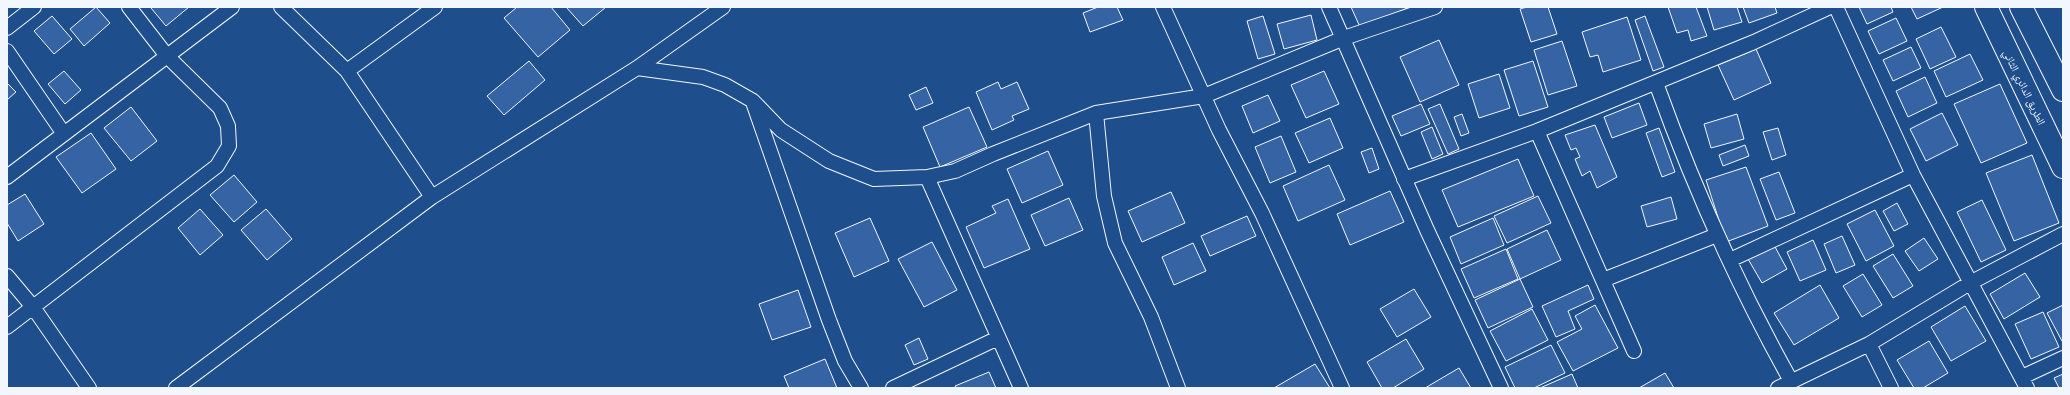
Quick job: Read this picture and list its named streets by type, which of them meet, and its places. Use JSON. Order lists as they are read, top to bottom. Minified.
{"streets":{"main road":["الطريق الدائري الثاني"]}}
